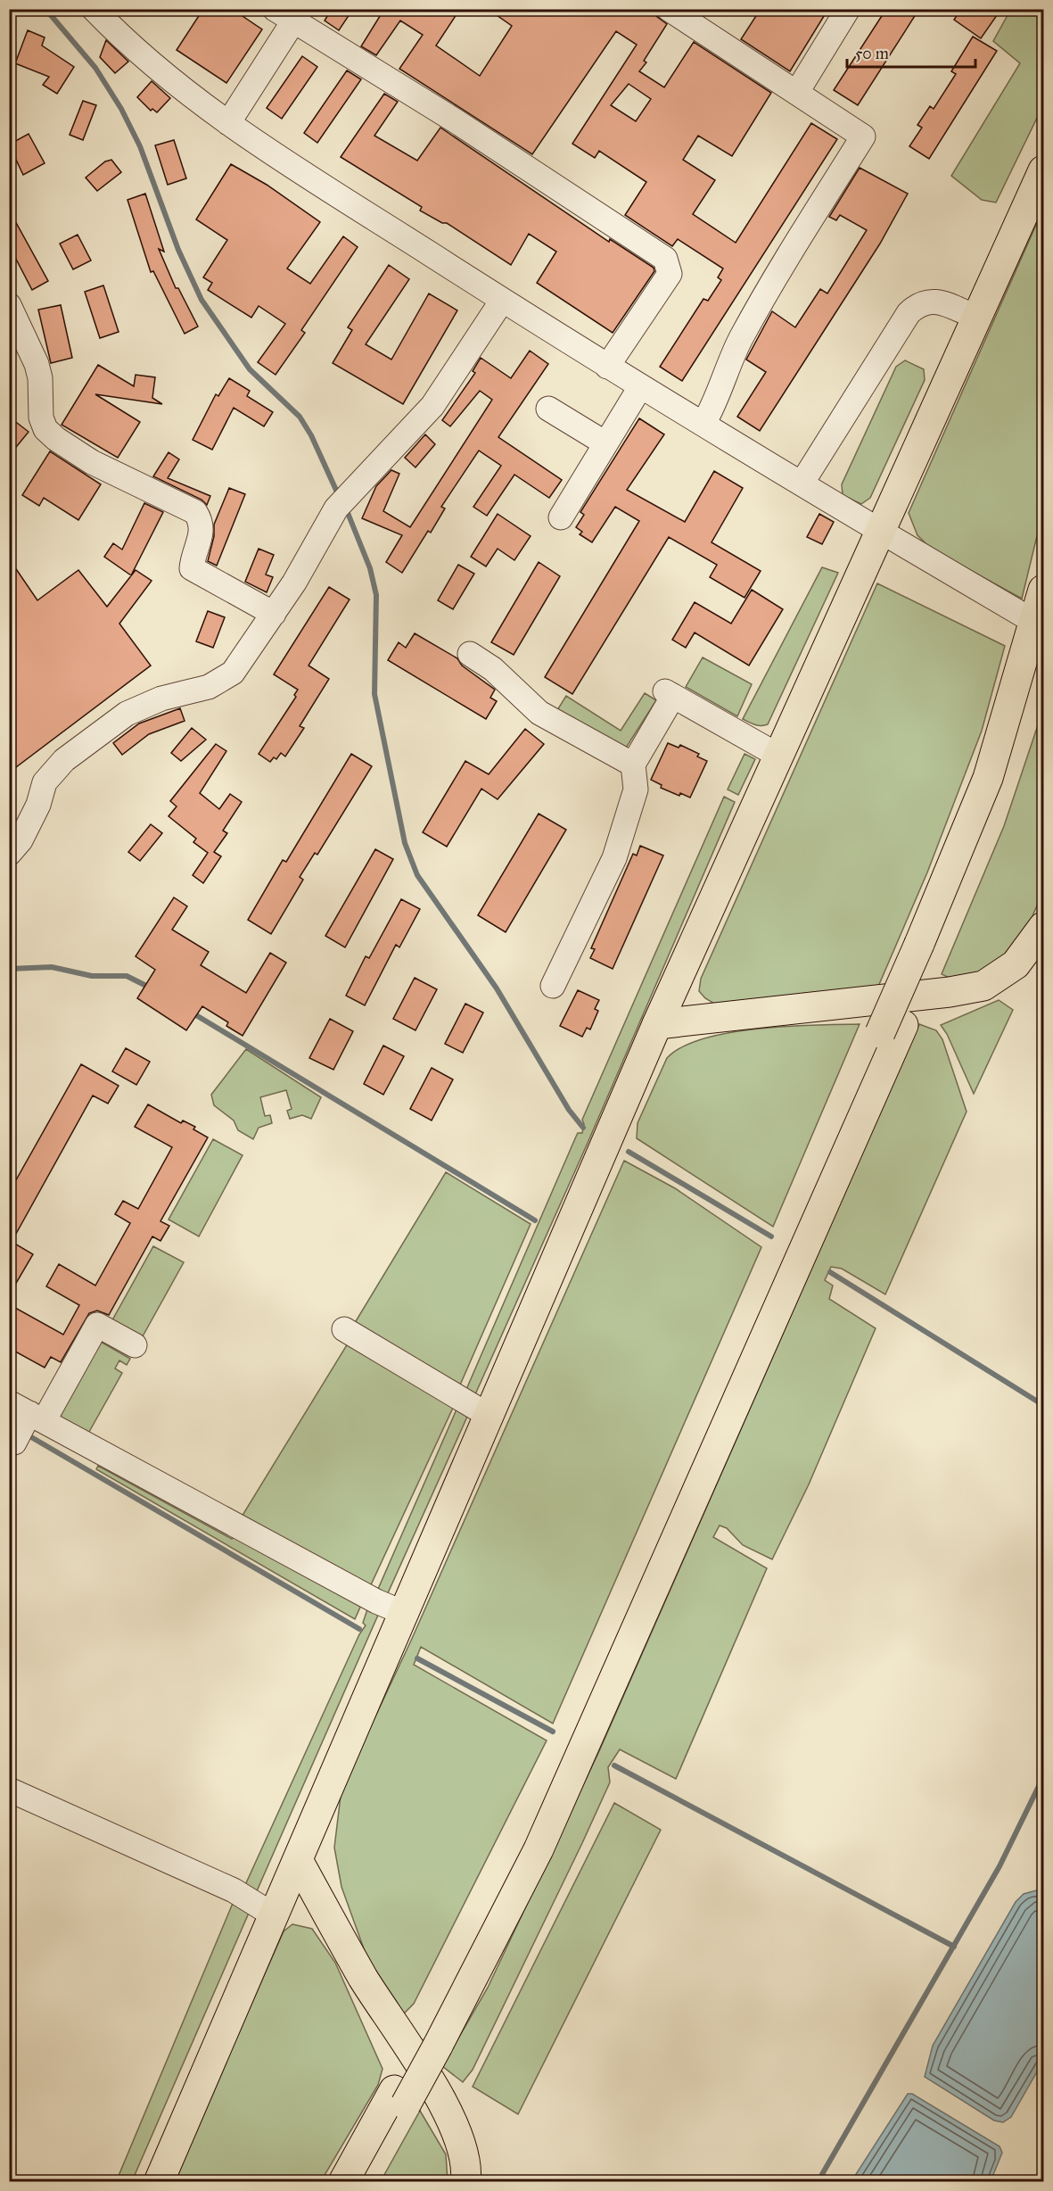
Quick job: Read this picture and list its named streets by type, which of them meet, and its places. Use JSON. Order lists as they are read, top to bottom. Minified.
{"scale_bar":"50 m"}
